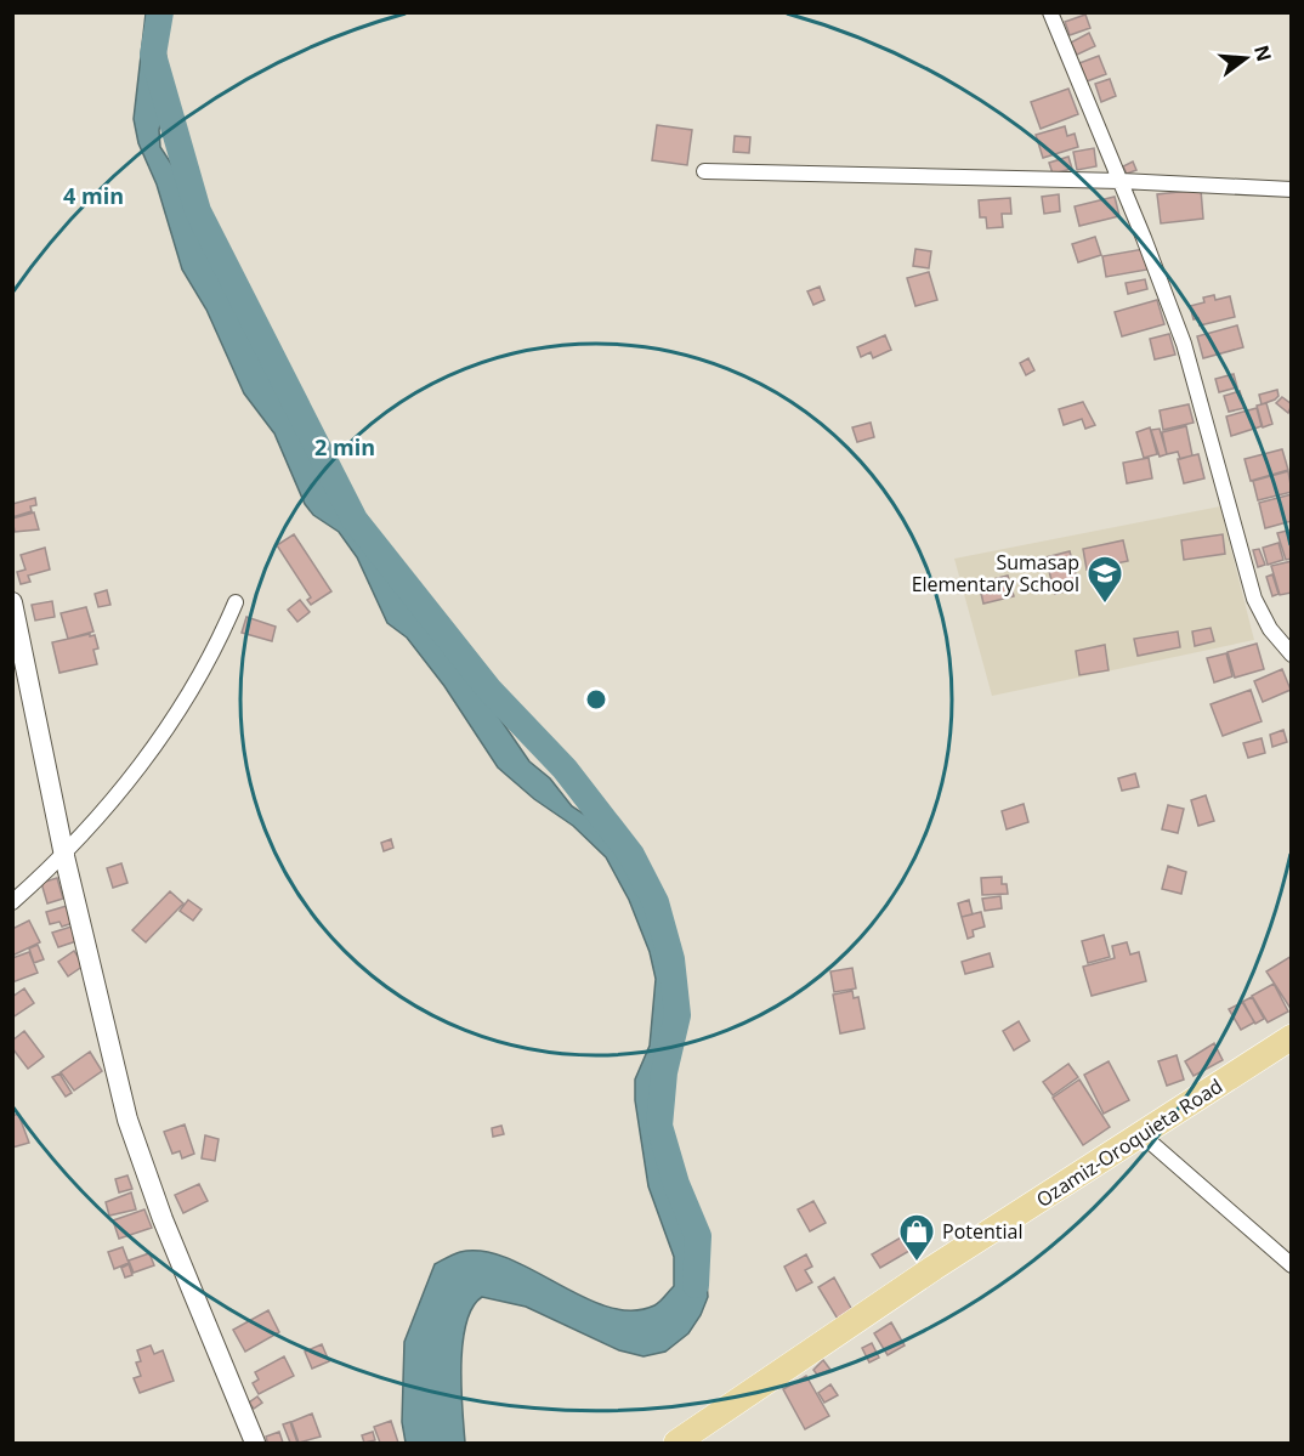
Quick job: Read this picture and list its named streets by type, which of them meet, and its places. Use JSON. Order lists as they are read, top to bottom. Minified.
{"streets":{"highway":["Ozamiz-Oroquieta Road"]},"places":{"school or university":["Sumasap Elementary School"],"shop":["Potential"]},"north":"right","rings":["4 min","2 min"]}
